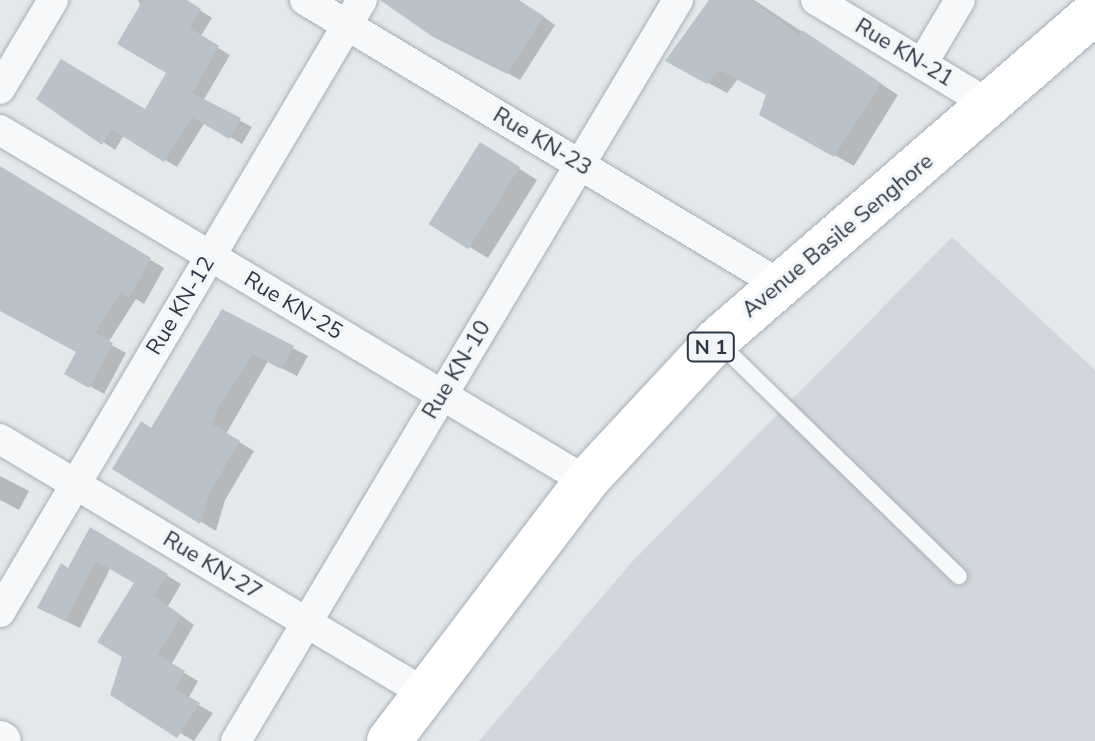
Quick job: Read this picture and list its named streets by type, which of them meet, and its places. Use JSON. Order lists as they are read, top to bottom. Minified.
{"streets":{"highway":["Avenue Basile Senghore","N 1"],"street":["Rue KN-21","Rue KN-23","Rue KN-12","Rue KN-25","Rue KN-10","Rue KN-27"]},"crossings":[["Rue KN-21","Avenue Basile Senghore"],["Rue KN-23","Avenue Basile Senghore"],["Rue KN-23","Rue KN-12"],["Rue KN-23","Rue KN-10"],["Avenue Basile Senghore","Rue KN-25"],["Avenue Basile Senghore","Rue KN-27"],["Rue KN-12","Rue KN-25"],["Rue KN-12","Rue KN-27"],["Rue KN-25","Rue KN-10"],["Rue KN-10","Rue KN-27"]]}
